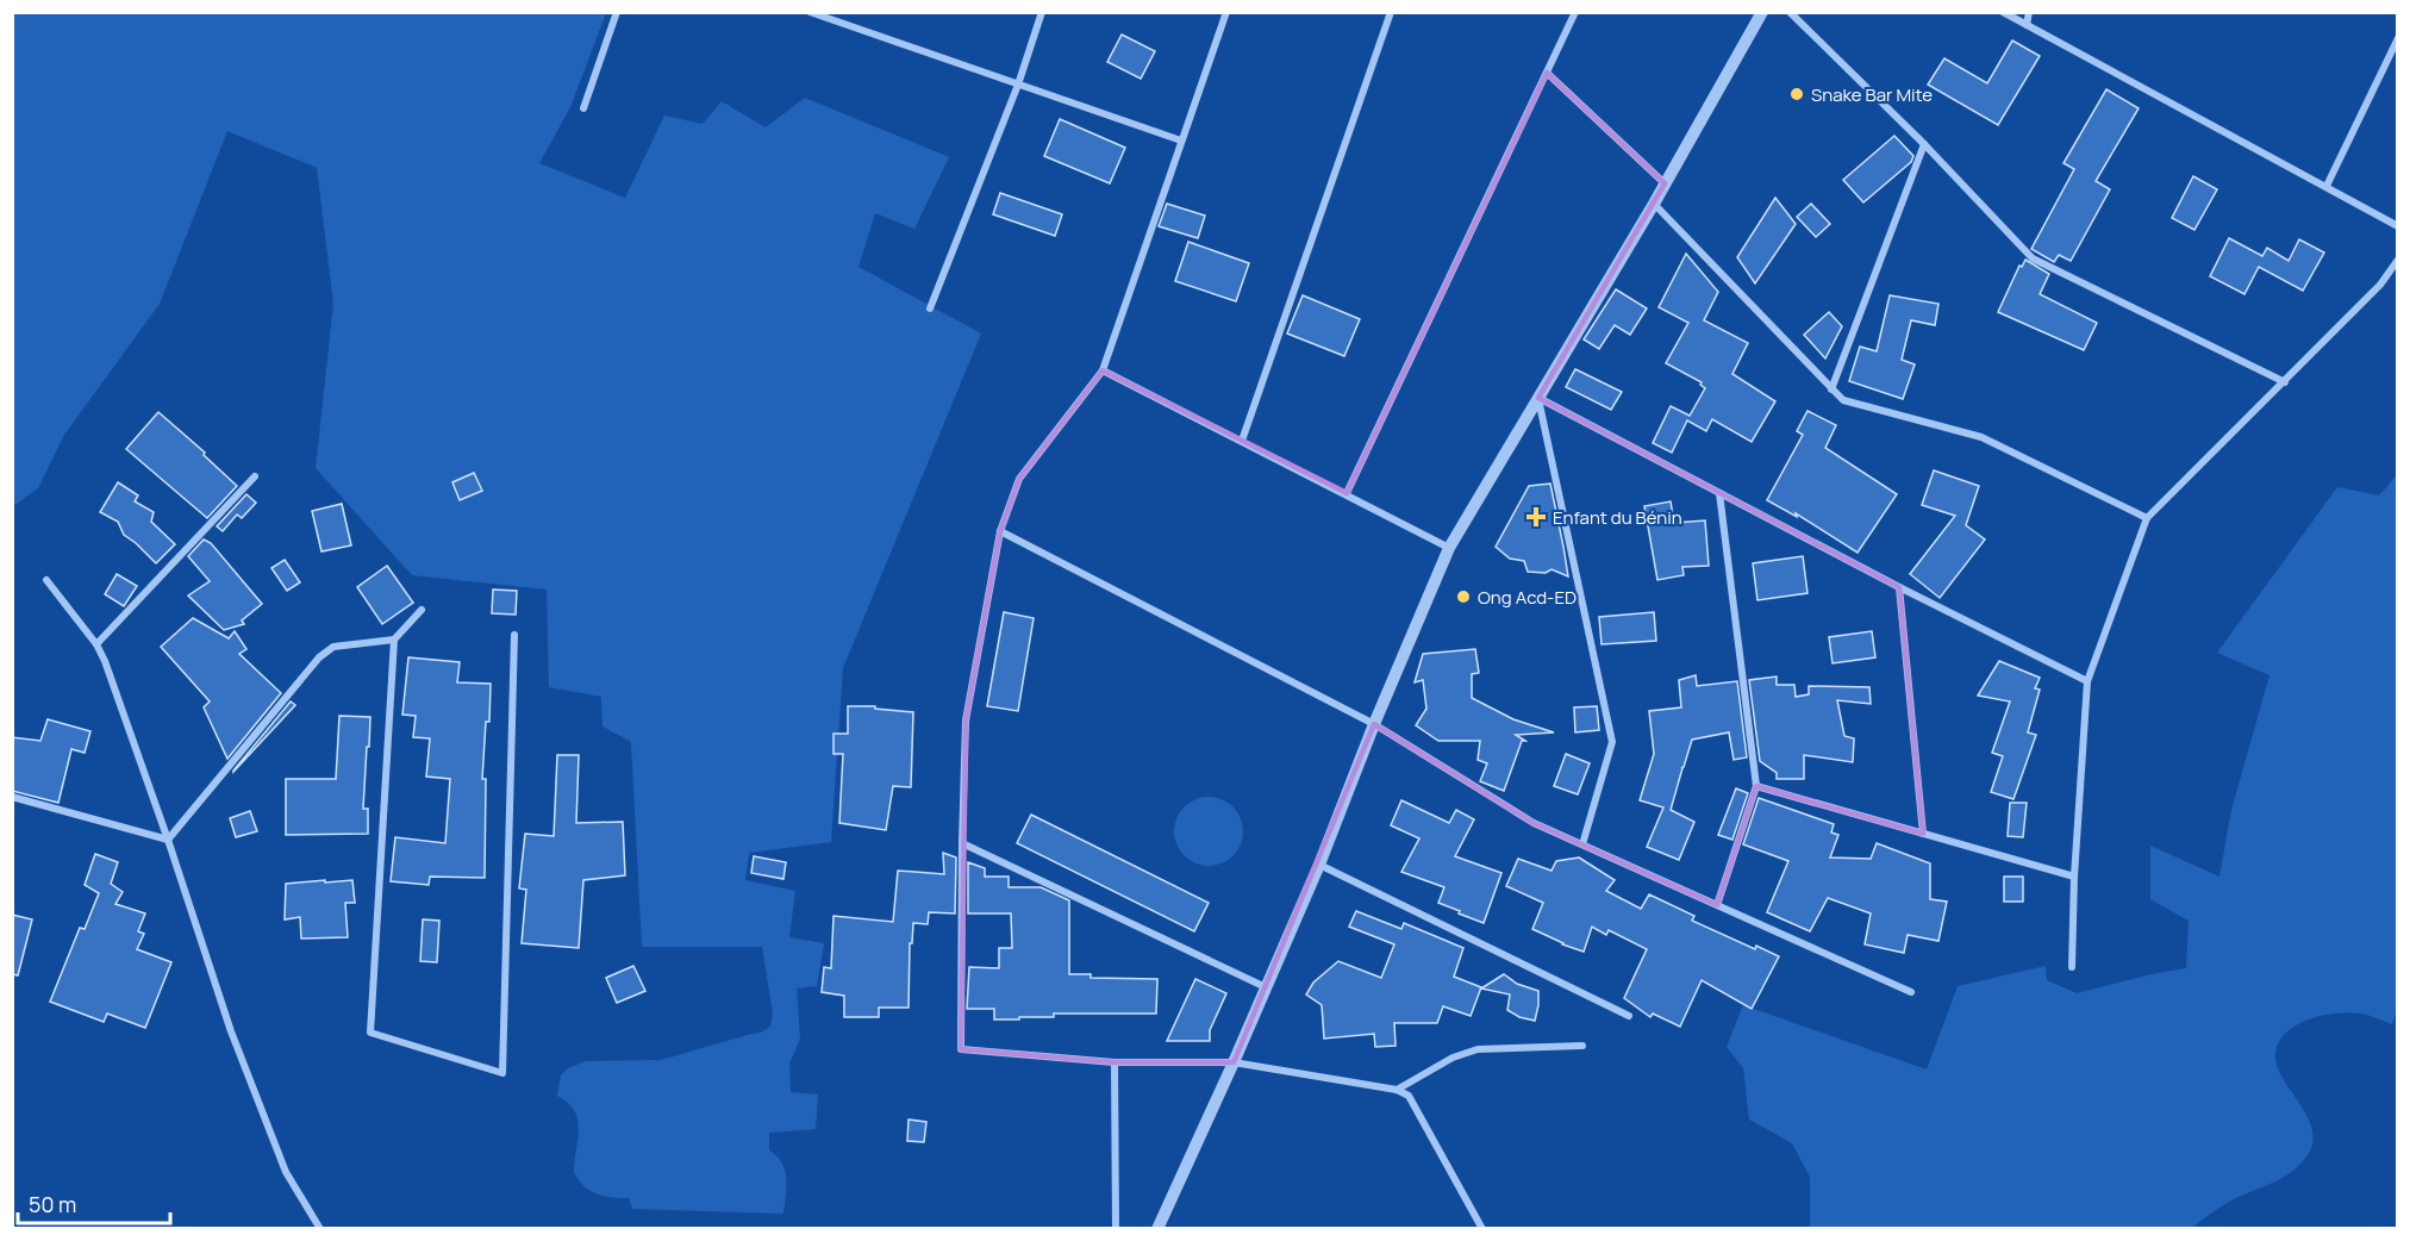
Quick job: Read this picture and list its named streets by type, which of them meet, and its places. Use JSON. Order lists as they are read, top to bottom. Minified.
{"places":{"other":["Snake Bar Mite","Ong Acd-ED"],"health":["Enfant du Bénin"]},"scale_bar":"50 m"}
